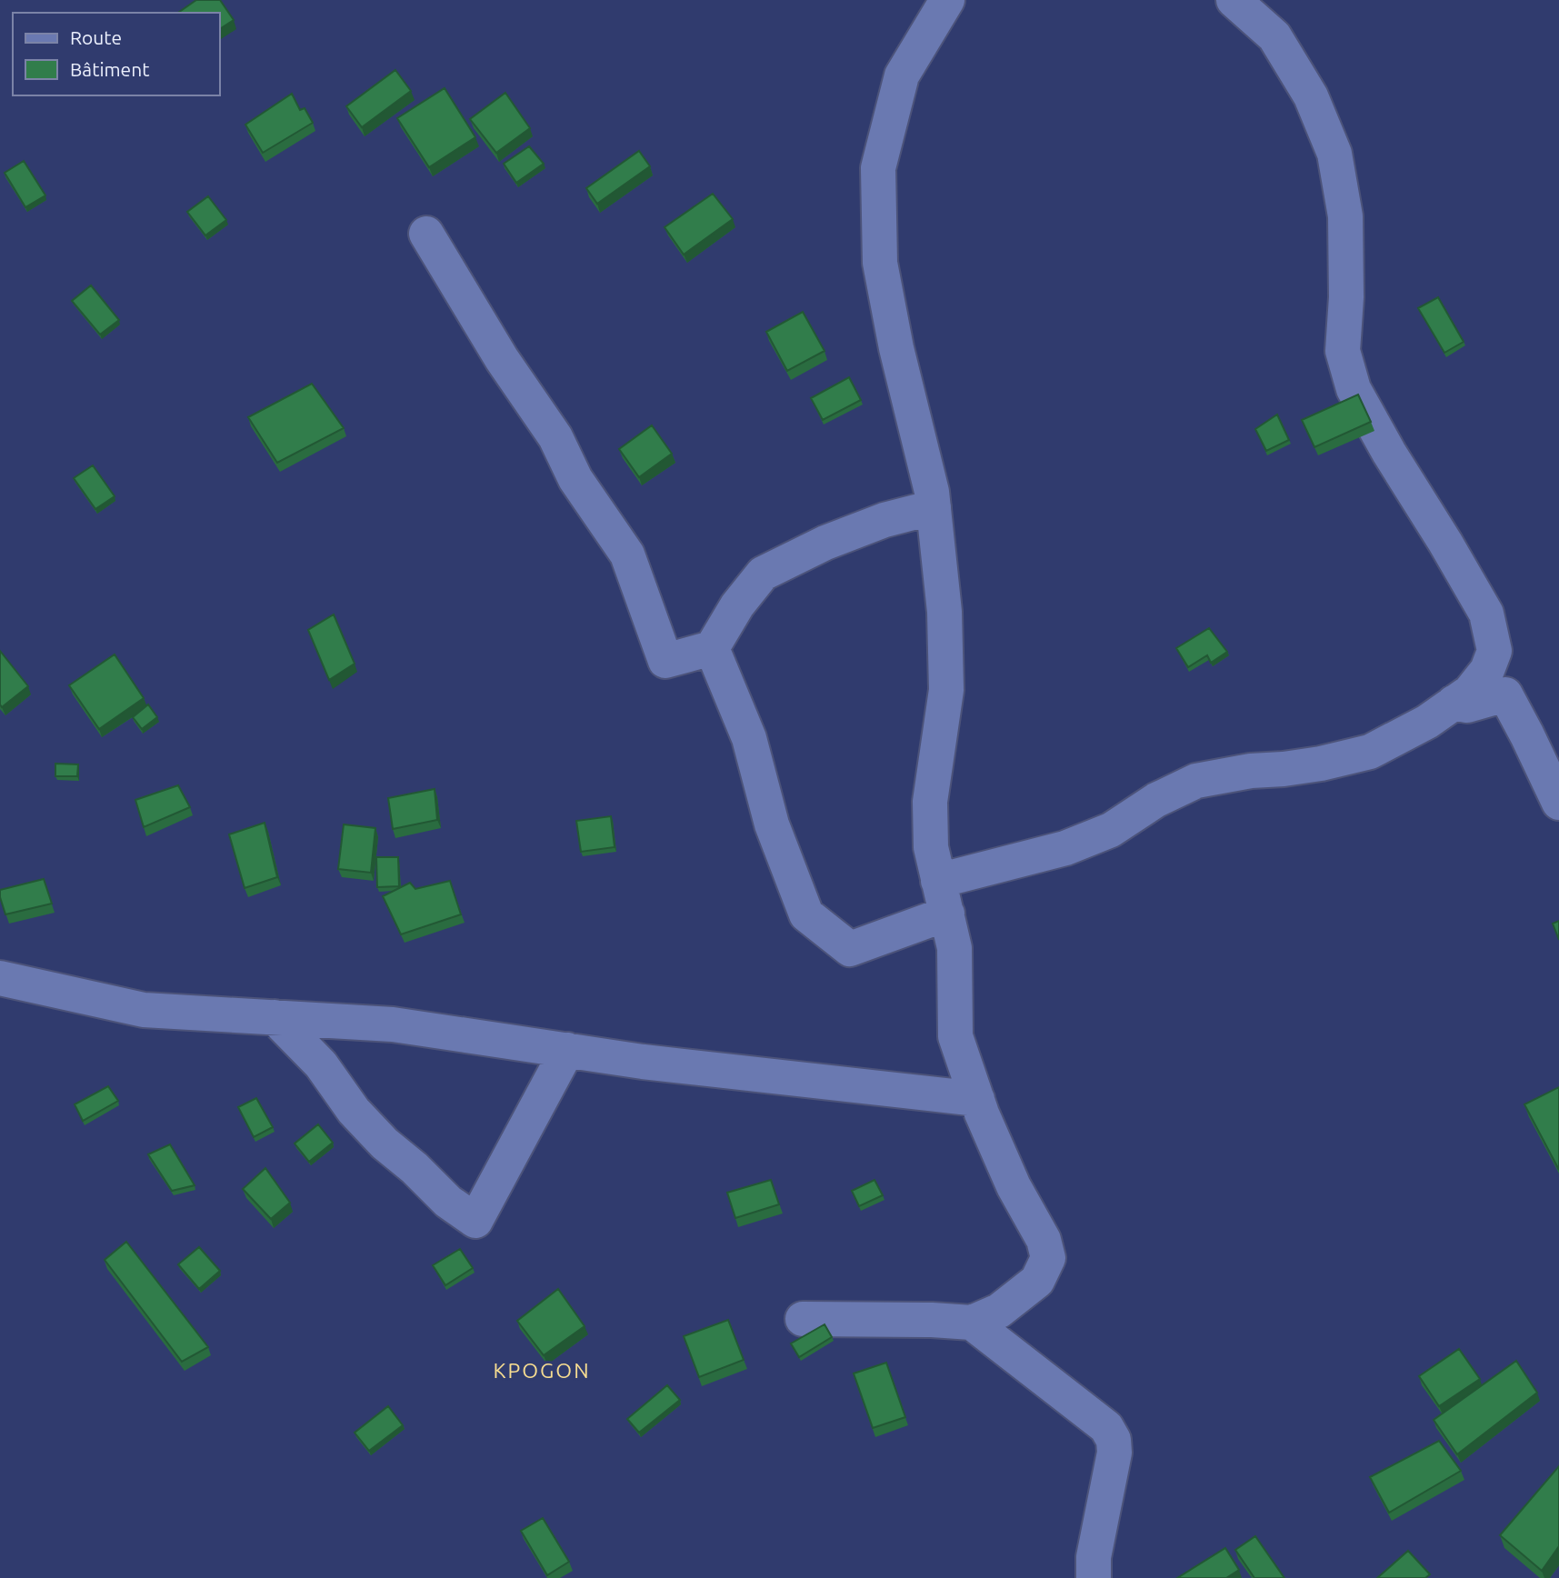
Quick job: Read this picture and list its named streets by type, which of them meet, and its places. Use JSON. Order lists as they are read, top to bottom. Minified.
{"districts":["KPOGON"],"legend":["Route","Bâtiment"]}
